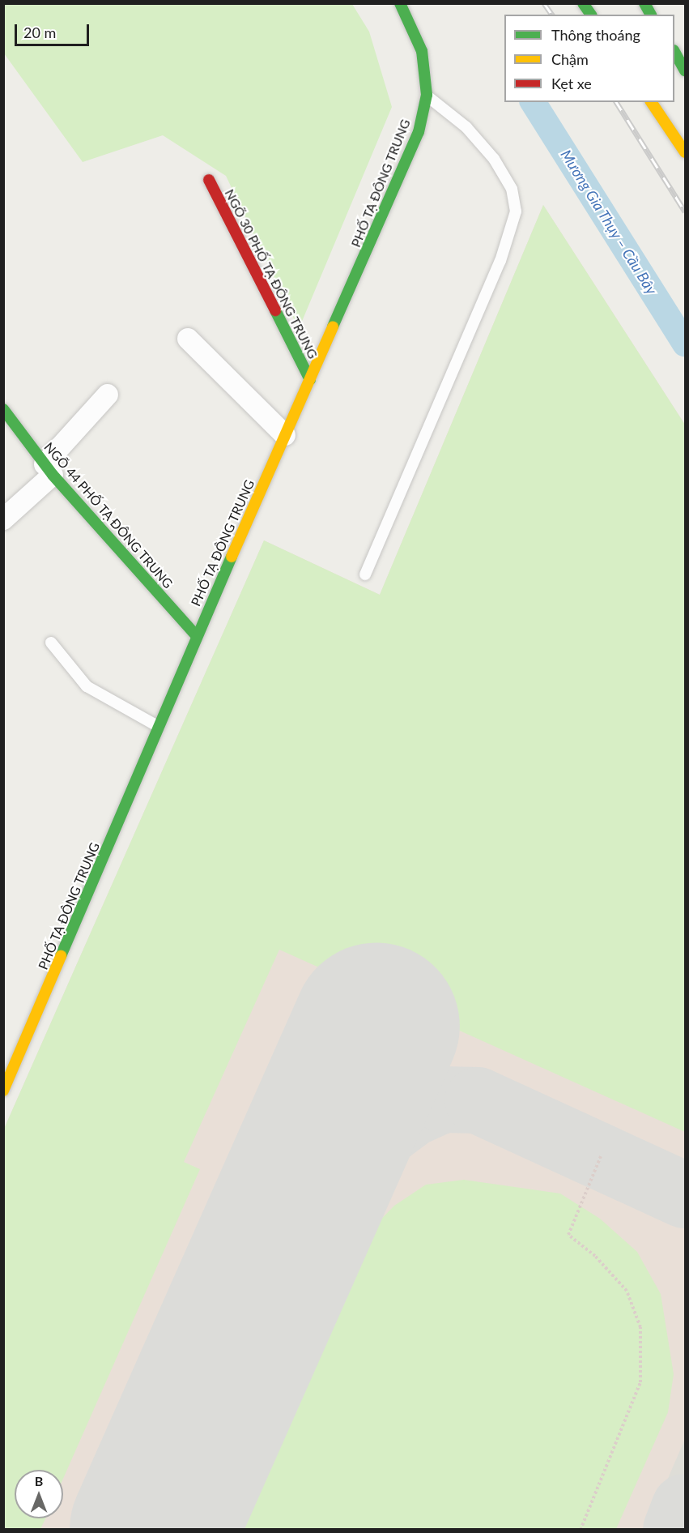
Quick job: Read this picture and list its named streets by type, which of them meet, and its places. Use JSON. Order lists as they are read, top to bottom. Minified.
{"streets":{"main road":["PHỐ TẠ ĐÔNG TRUNG","NGÕ 30 PHỐ TẠ ĐÔNG TRUNG","NGÕ 44 PHỐ TẠ ĐÔNG TRUNG"]},"crossings":[["PHỐ TẠ ĐÔNG TRUNG","NGÕ 30 PHỐ TẠ ĐÔNG TRUNG"],["PHỐ TẠ ĐÔNG TRUNG","NGÕ 44 PHỐ TẠ ĐÔNG TRUNG"]],"water":["Mương Gia Thụy – Cầu Bây"],"legend":["Thông thoáng","Chậm","Kẹt xe"],"scale_bar":"20 m","north":"top"}
